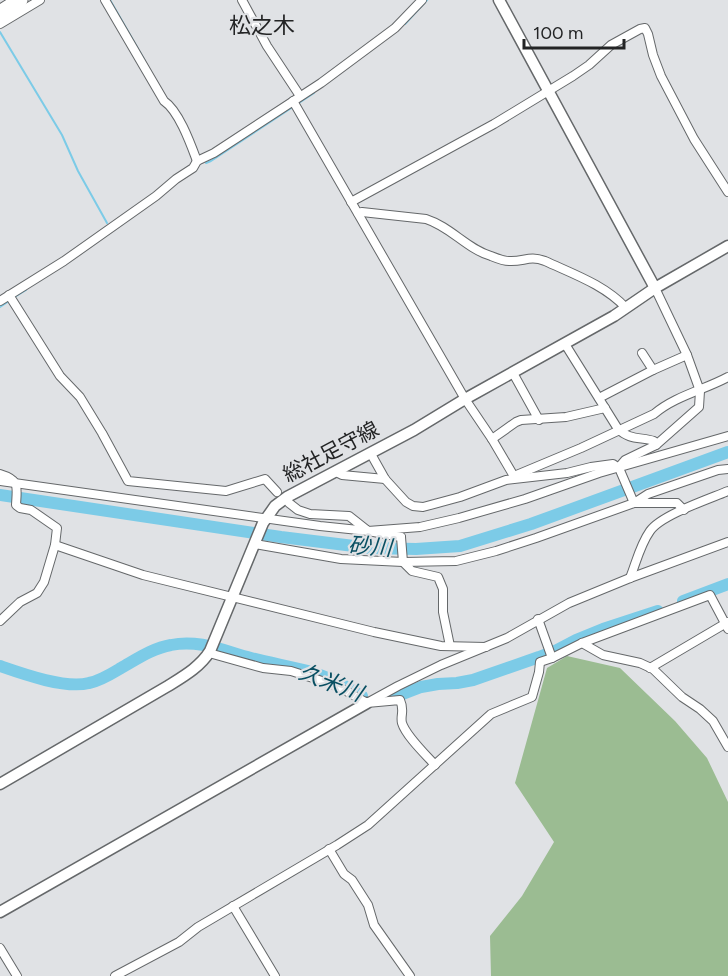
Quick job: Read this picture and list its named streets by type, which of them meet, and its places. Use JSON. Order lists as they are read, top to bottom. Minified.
{"streets":{"main road":["総社足守線"]},"districts":["松之木"],"water":["砂川","久米川"],"scale_bar":"100 m"}
